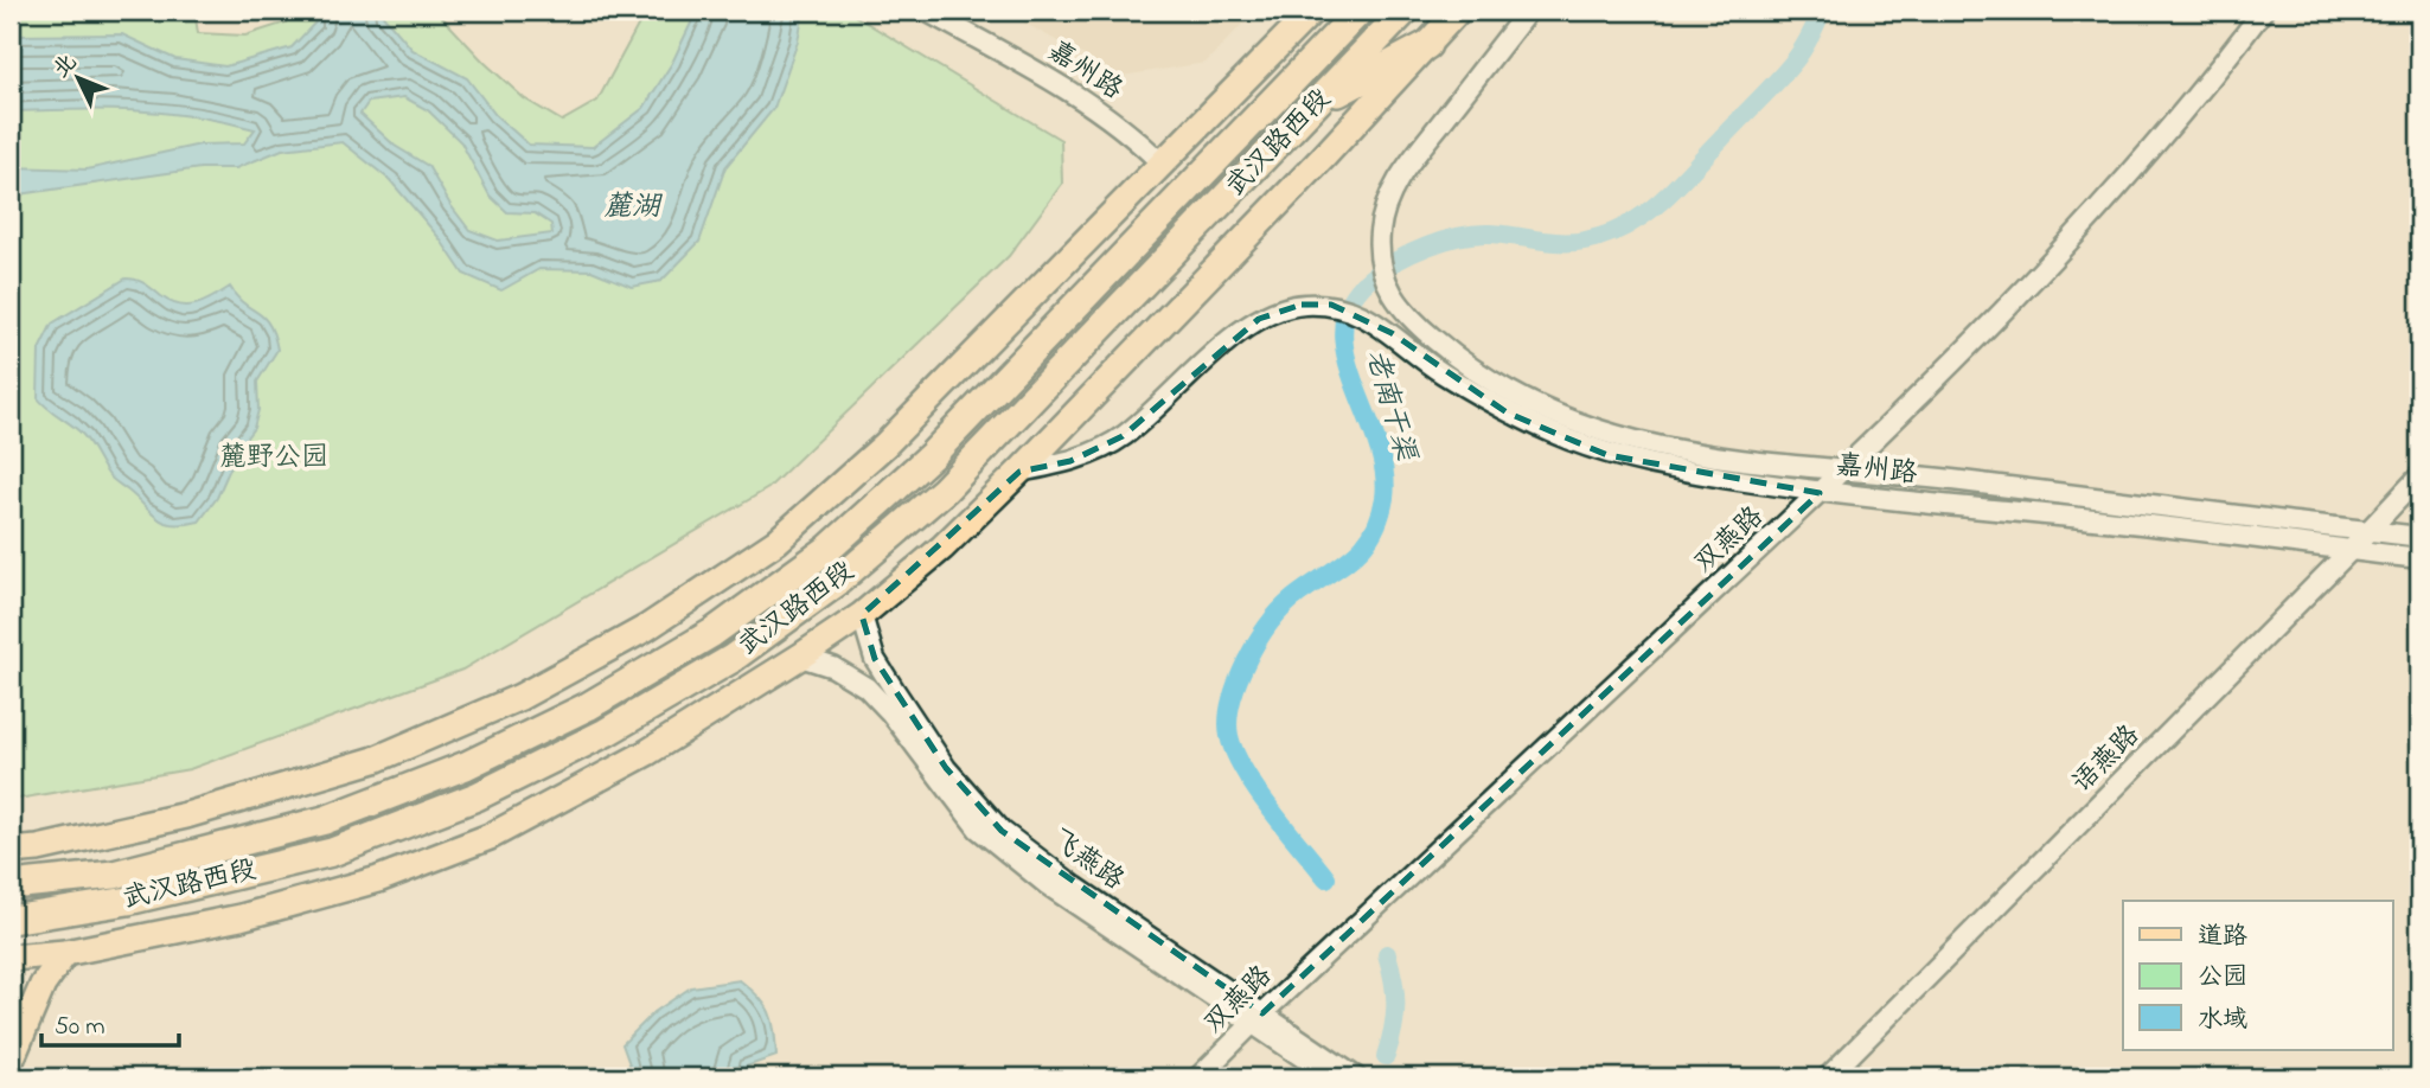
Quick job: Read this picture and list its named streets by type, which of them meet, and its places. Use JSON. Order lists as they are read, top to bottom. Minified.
{"streets":{"highway":["武汉路西段"],"street":["嘉州路","双燕路","语燕路","飞燕路"]},"crossings":[["嘉州路","双燕路"],["嘉州路","语燕路"],["双燕路","飞燕路"]],"water":["麓湖","老南干渠"],"parks":["麓野公园"],"legend":["道路","公园","水域"],"scale_bar":"50 m","north":"top left"}
